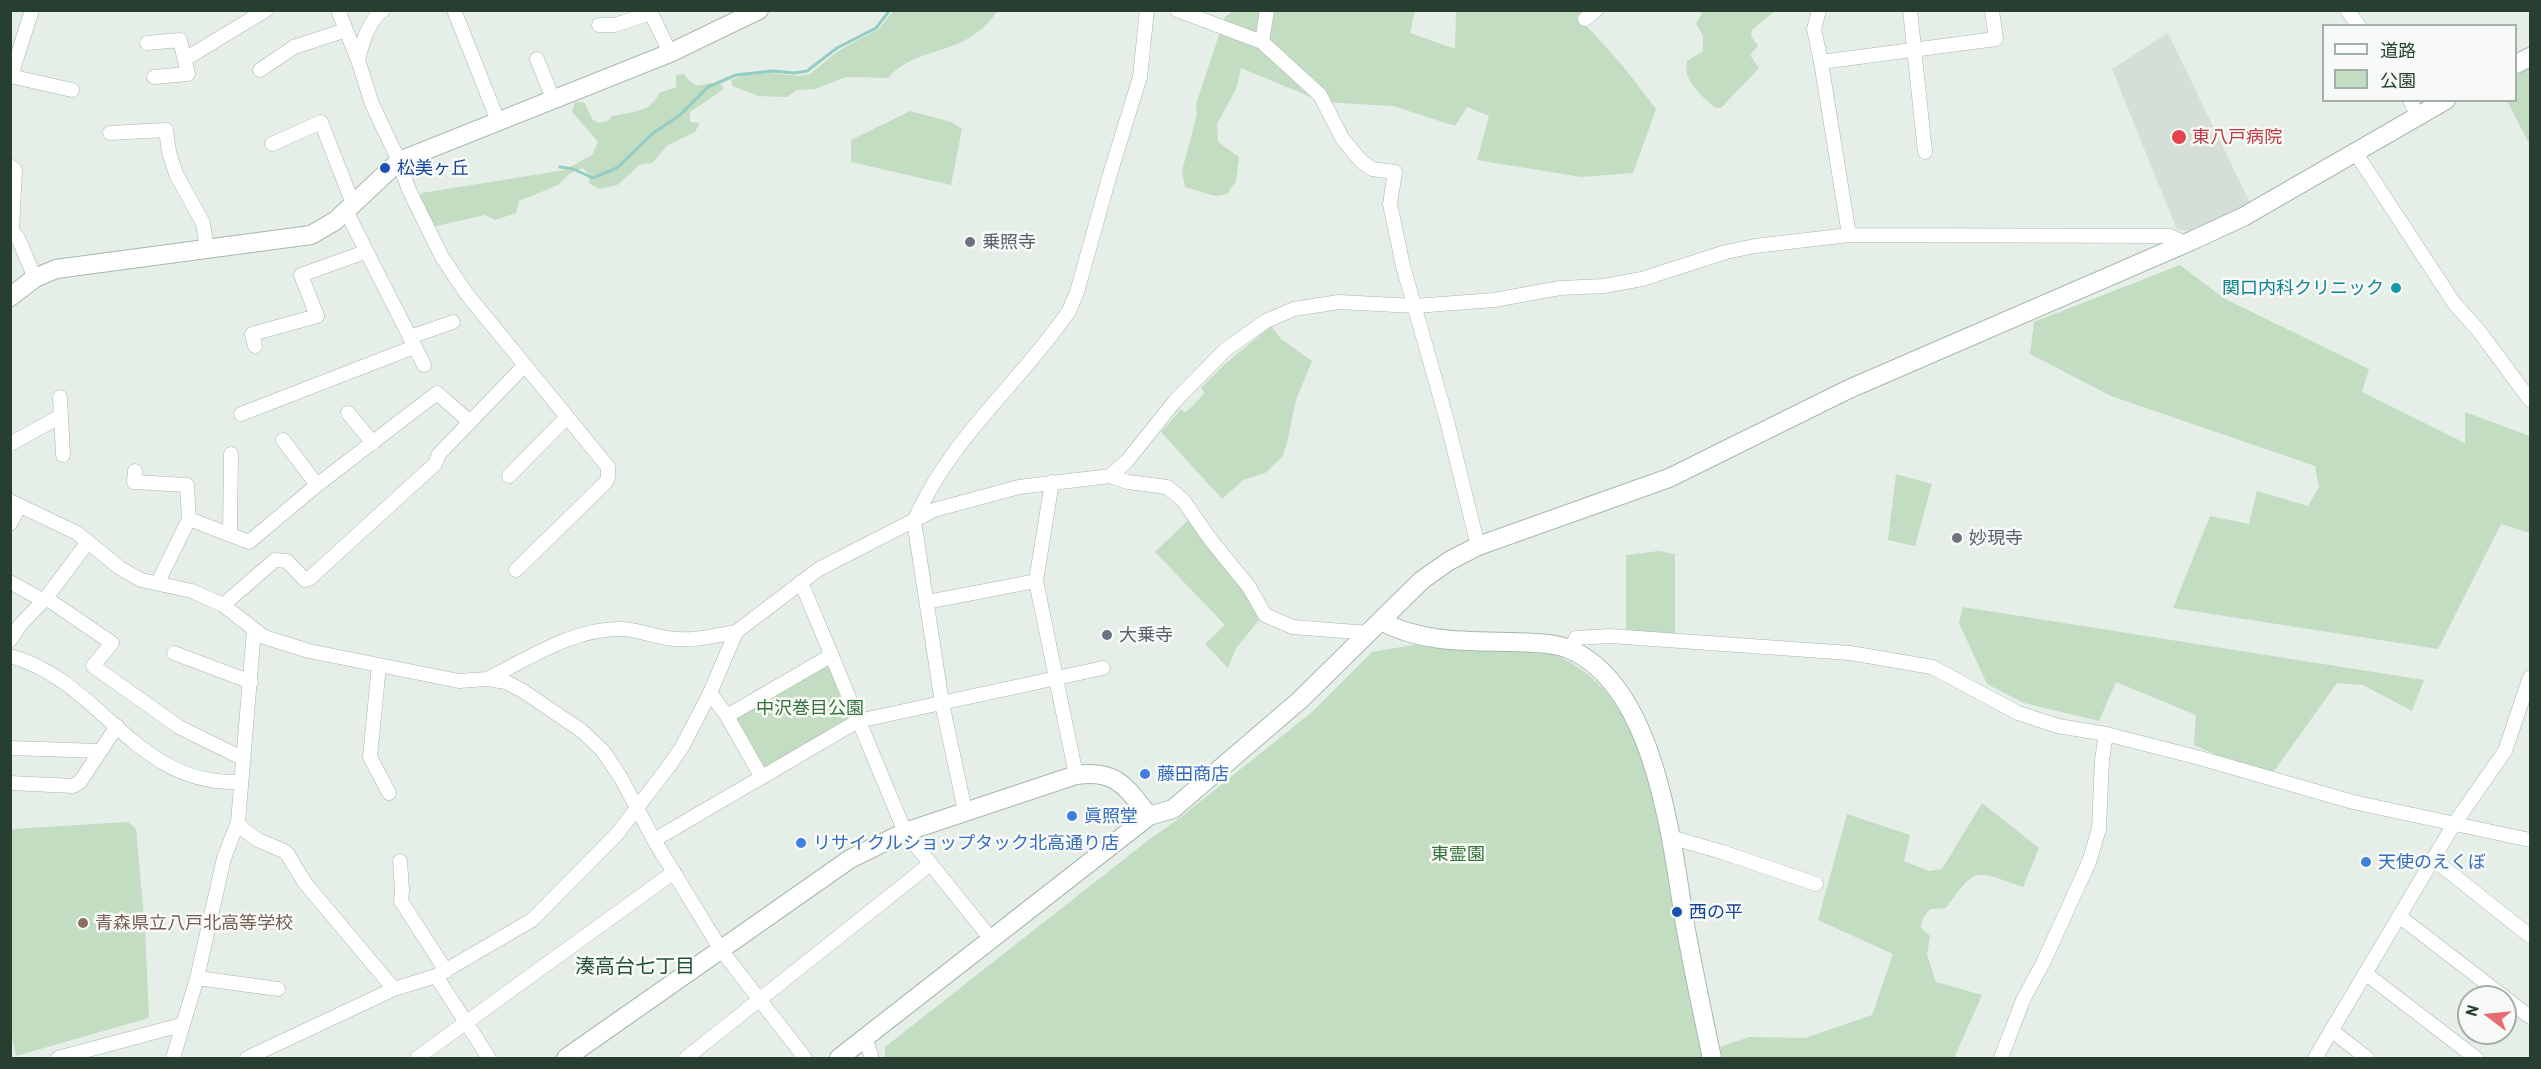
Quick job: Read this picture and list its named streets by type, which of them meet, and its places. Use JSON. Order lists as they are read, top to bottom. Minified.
{"districts":["湊高台七丁目"],"parks":["中沢巻目公園","東霊園"],"places":["東八戸病院","松美ヶ丘","乗照寺","関口内科クリニック","妙現寺","大乗寺","藤田商店","眞照堂","リサイクルショップタック北高通り店","天使のえくぼ","西の平","青森県立八戸北高等学校"],"legend":["道路","公園"],"north":"left"}
